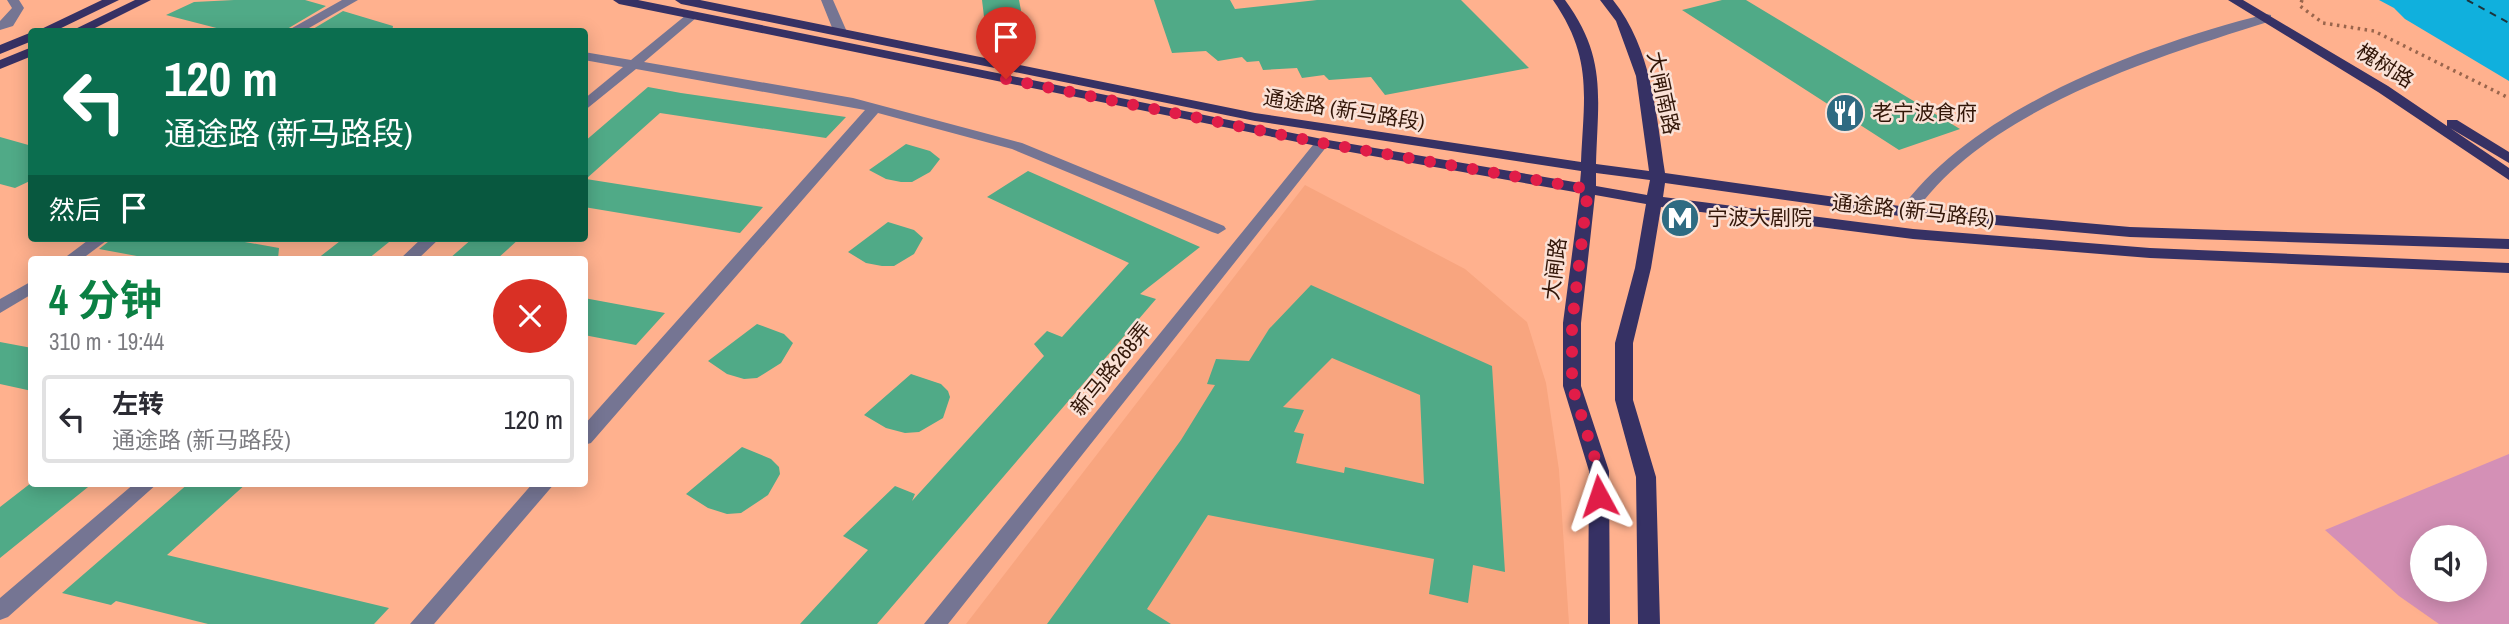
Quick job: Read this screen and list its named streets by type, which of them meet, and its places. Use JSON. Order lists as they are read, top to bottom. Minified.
{"streets":{"main road":["槐树路","大闸南路","通途路 (新马路段)","大闸路"],"street":["新马路268弄"]},"crossings":[["大闸南路","通途路 (新马路段)"],["通途路 (新马路段)","大闸路"],["通途路 (新马路段)","新马路268弄"]],"places":{"restaurant":["老宁波食府"],"metro station":["宁波大剧院"]},"page":{"turn":["120 m","通途路 (新马路段)"],"then":"然后","heading":["4 分钟","310 m · 19:44"],"list":[{"name":"左转","note":"通途路 (新马路段)","value":"120 m"}]}}
